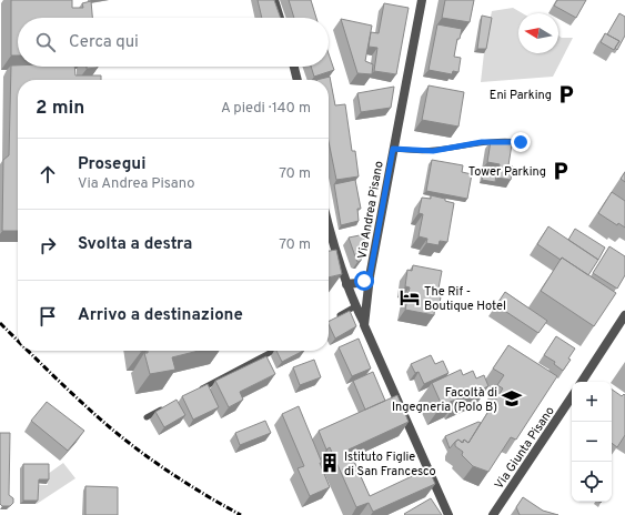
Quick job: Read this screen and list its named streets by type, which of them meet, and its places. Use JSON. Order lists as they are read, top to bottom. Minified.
{"streets":{"street":["Via Andrea Pisano","Via Giunta Pisano"]},"places":{"parking":["Eni Parking","Tower Parking"],"hotel":["The Rif - Boutique Hotel"],"school or university":["Facoltà di Ingegneria (Polo B)"],"building":["Istituto Figlie di San Francesco"]},"north":"left","page":{"search":"Cerca qui","heading":["2 min","A piedi · 140 m"],"list":[["Prosegui","Via Andrea Pisano","70 m"],["Svolta a destra","70 m"],"Arrivo a destinazione"],"map_buttons":["+","−"]}}
